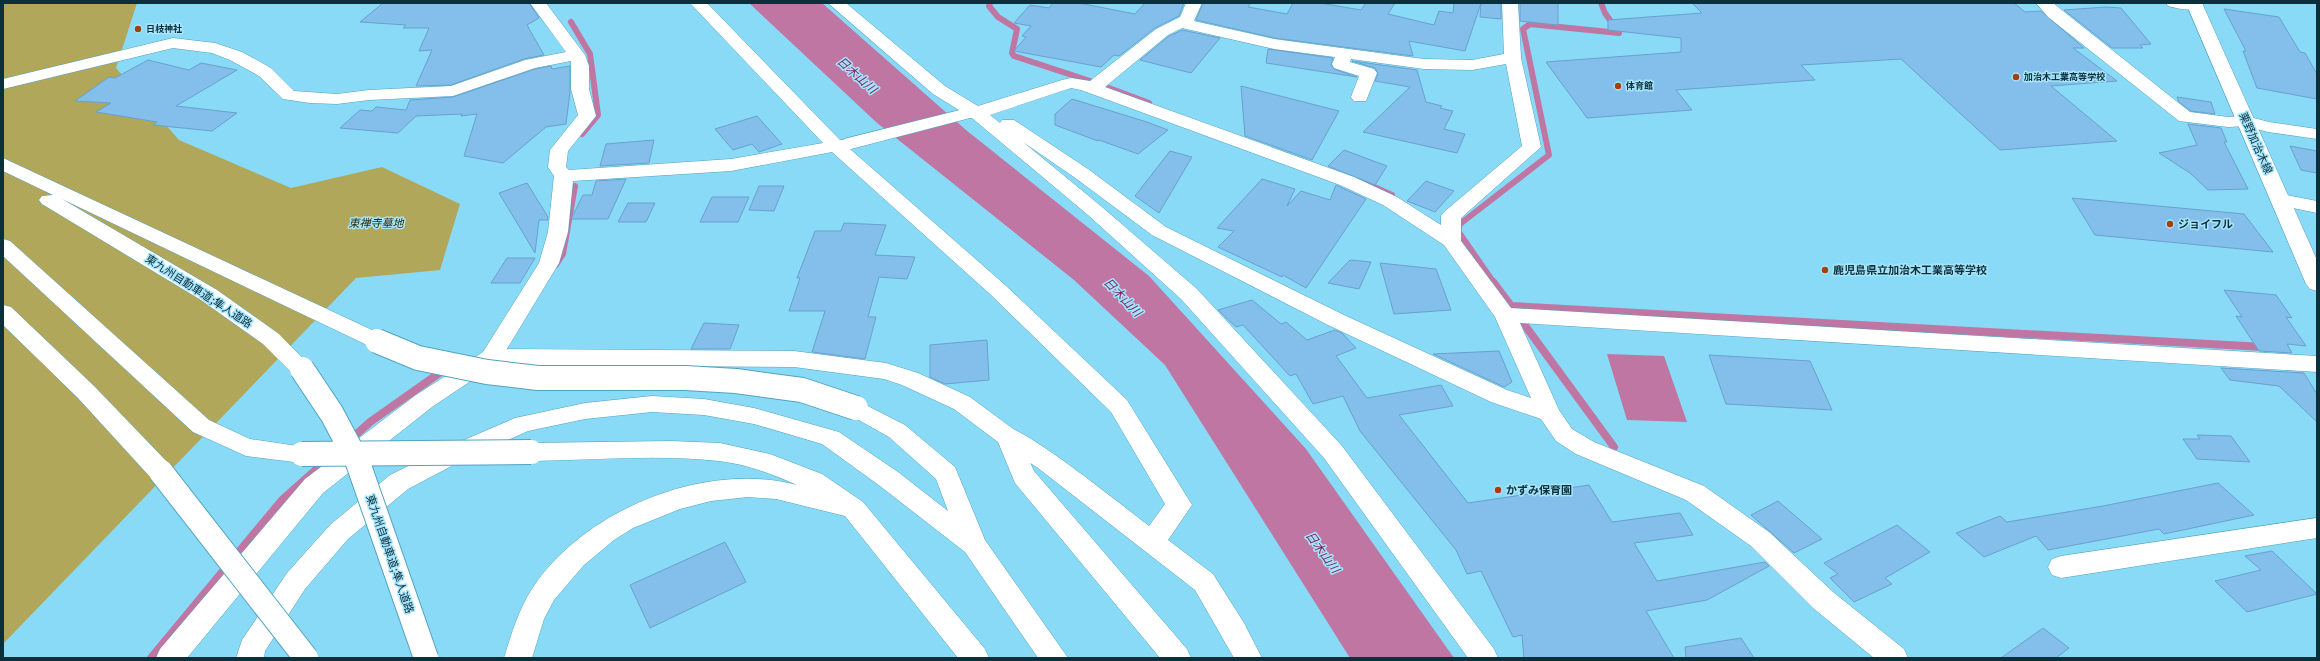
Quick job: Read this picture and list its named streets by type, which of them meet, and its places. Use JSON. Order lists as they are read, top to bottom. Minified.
{"streets":{"main road":["栗野加治木線","東九州自動車道;隼人道路"]},"water":["日木山川"],"parks":["東禅寺墓地"],"places":["日枝神社","加治木工業高等学校","体育館","ジョイフル","鹿児島県立加治木工業高等学校","かずみ保育園"]}
